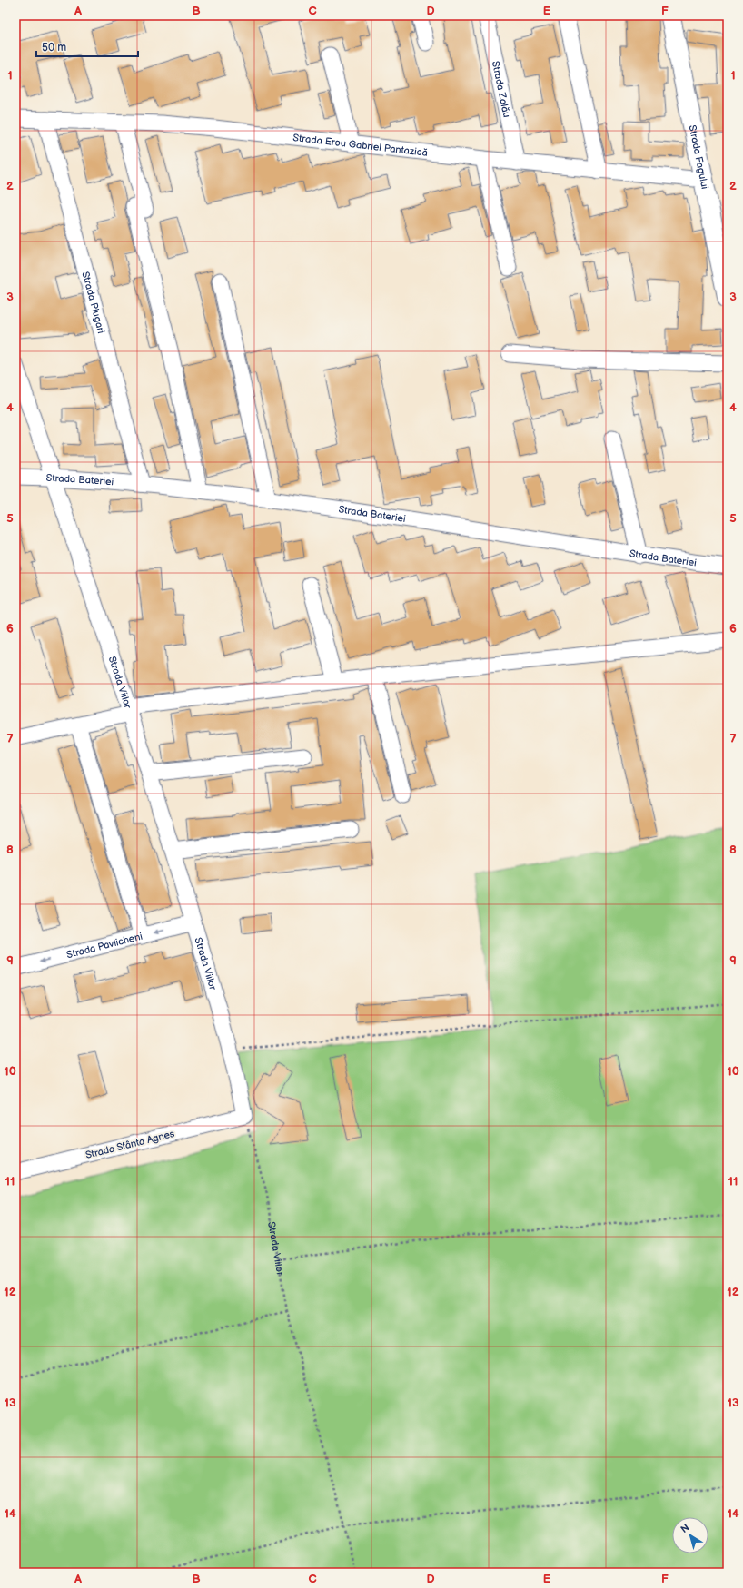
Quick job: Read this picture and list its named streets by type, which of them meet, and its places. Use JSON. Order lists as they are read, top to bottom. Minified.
{"streets":{"street":["Strada Zalău","Strada Erou Gabriel Pantazică","Strada Fagului","Strada Plugari","Strada Bateriei","Strada Viilor","Strada Pavlicheni","Strada Sfânta Agnes"]},"crossings":[["Strada Zalău","Strada Erou Gabriel Pantazică"],["Strada Erou Gabriel Pantazică","Strada Fagului"],["Strada Erou Gabriel Pantazică","Strada Plugari"],["Strada Plugari","Strada Bateriei"],["Strada Bateriei","Strada Viilor"],["Strada Viilor","Strada Pavlicheni"],["Strada Viilor","Strada Sfânta Agnes"]],"one_way":["Strada Pavlicheni"],"scale_bar":"50 m","north":"top left","grid":{"columns":["A","B","C","D","E","F"],"rows":["1","2","3","4","5","6","7","8","9","10","11","12","13","14"]}}
